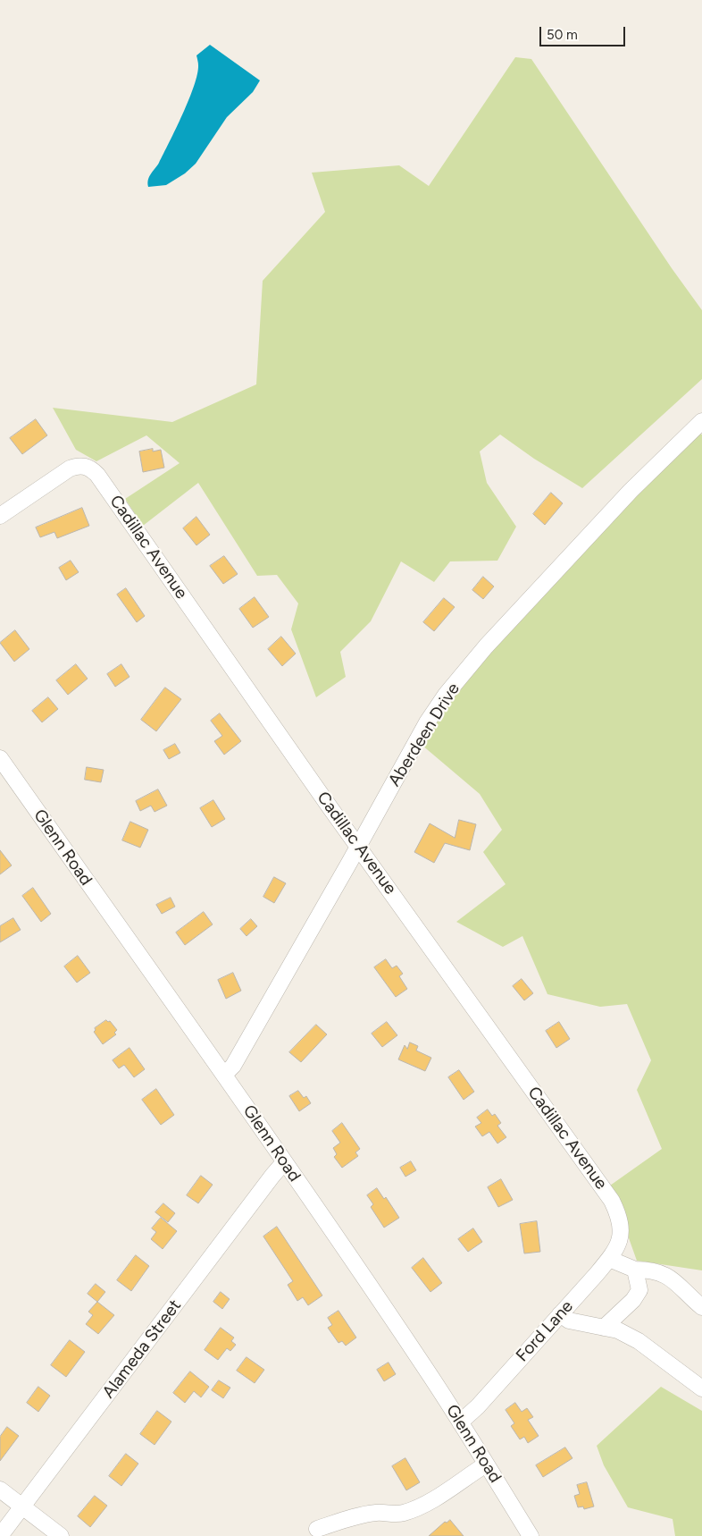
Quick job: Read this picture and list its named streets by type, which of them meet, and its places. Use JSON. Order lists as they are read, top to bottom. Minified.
{"streets":{"street":["Cadillac Avenue","Aberdeen Drive","Glenn Road","Ford Lane","Alameda Street"]},"crossings":[["Cadillac Avenue","Aberdeen Drive"],["Cadillac Avenue","Ford Lane"],["Aberdeen Drive","Glenn Road"],["Glenn Road","Ford Lane"],["Glenn Road","Alameda Street"]],"scale_bar":"50 m"}
